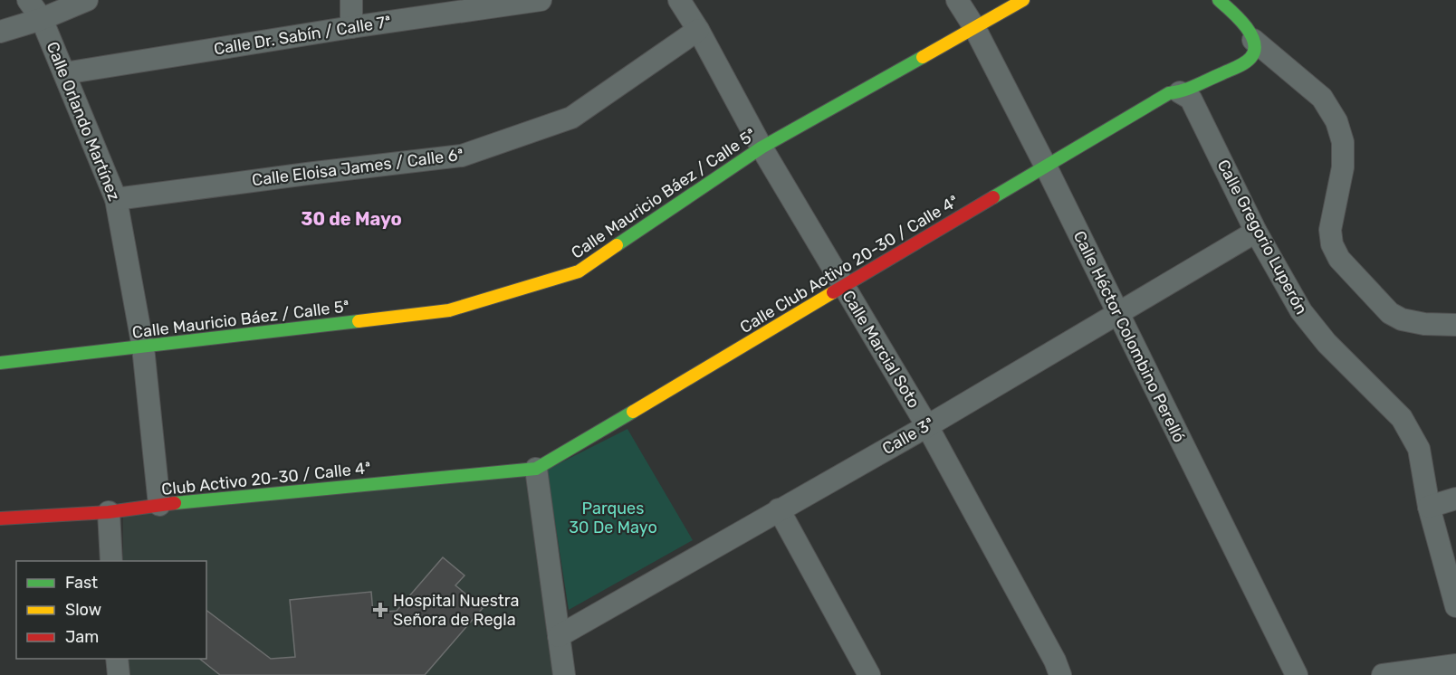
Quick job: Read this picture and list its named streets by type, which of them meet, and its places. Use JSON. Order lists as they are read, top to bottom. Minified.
{"streets":{"street":["Calle Dr. Sabín / Calle 7ª","Calle Orlando Martínez","Calle Eloisa James / Calle 6ª","Calle Mauricio Báez / Calle 5ª","Calle Gregorio Luperón","Calle Club Activo 20-30 / Calle 4ª","Calle Héctor Colombino Perelló","Calle Marcial Soto","Calle 3ª","Club Activo 20-30 / Calle 4ª"]},"crossings":[["Calle Dr. Sabín / Calle 7ª","Calle Orlando Martínez"],["Calle Orlando Martínez","Calle Eloisa James / Calle 6ª"],["Calle Orlando Martínez","Calle Mauricio Báez / Calle 5ª"],["Calle Orlando Martínez","Club Activo 20-30 / Calle 4ª"],["Calle Eloisa James / Calle 6ª","Calle Marcial Soto"],["Calle Mauricio Báez / Calle 5ª","Calle Héctor Colombino Perelló"],["Calle Mauricio Báez / Calle 5ª","Calle Marcial Soto"],["Calle Gregorio Luperón","Calle Club Activo 20-30 / Calle 4ª"],["Calle Gregorio Luperón","Calle 3ª"],["Calle Club Activo 20-30 / Calle 4ª","Calle Héctor Colombino Perelló"],["Calle Club Activo 20-30 / Calle 4ª","Calle Marcial Soto"],["Calle Club Activo 20-30 / Calle 4ª","Club Activo 20-30 / Calle 4ª"],["Calle Héctor Colombino Perelló","Calle 3ª"],["Calle Marcial Soto","Calle 3ª"]],"districts":["30 de Mayo"],"parks":["Parques 30 De Mayo"],"places":{"health":["Hospital Nuestra Señora de Regla"]},"legend":["Fast","Slow","Jam"]}
